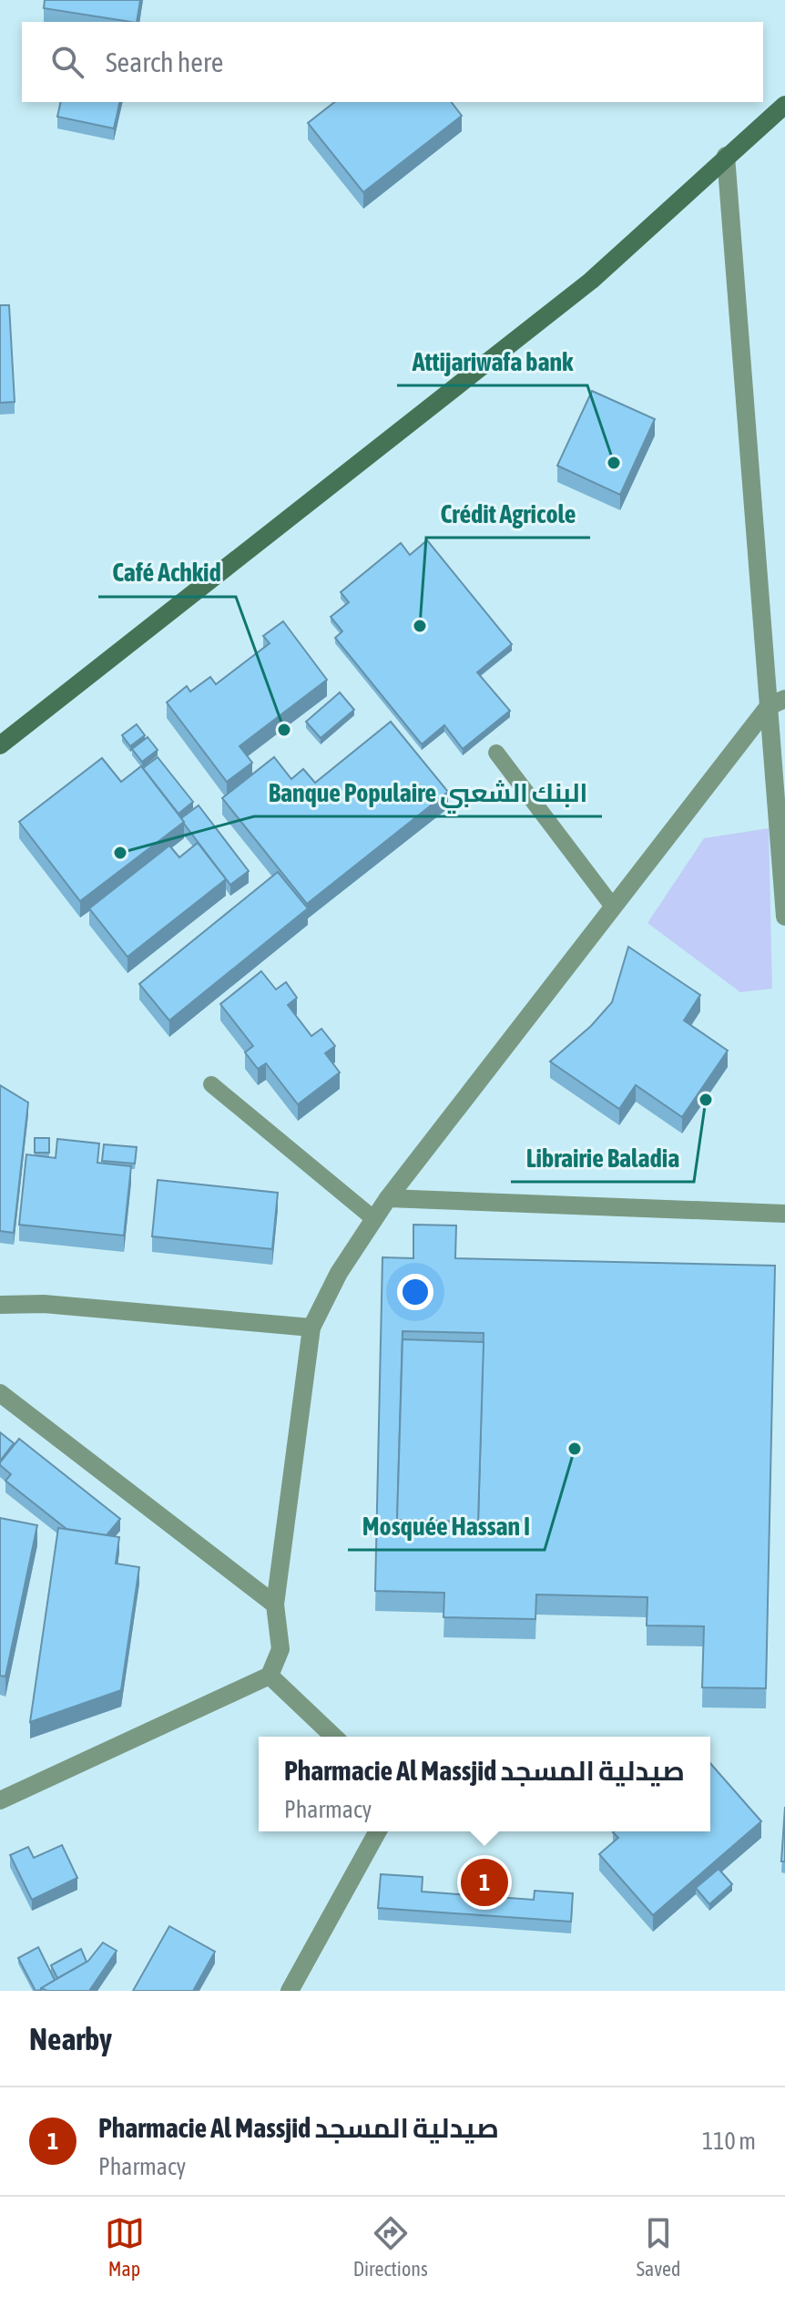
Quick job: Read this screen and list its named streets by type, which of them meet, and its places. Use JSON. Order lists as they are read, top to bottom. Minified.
{"places":["Attijariwafa bank","Crédit Agricole","Café Achkid","Banque Populaire البنك الشعبي","Librairie Baladia","Mosquée Hassan I"],"page":{"search":"Search here","popup":["Pharmacie Al Massjid صيدلية المسجد","Pharmacy"],"pins":"1","heading":"Nearby","list":[{"mark":"1","name":"Pharmacie Al Massjid صيدلية المسجد","note":"Pharmacy","value":"110 m"}],"nav":["Map","Directions","Saved"]}}
